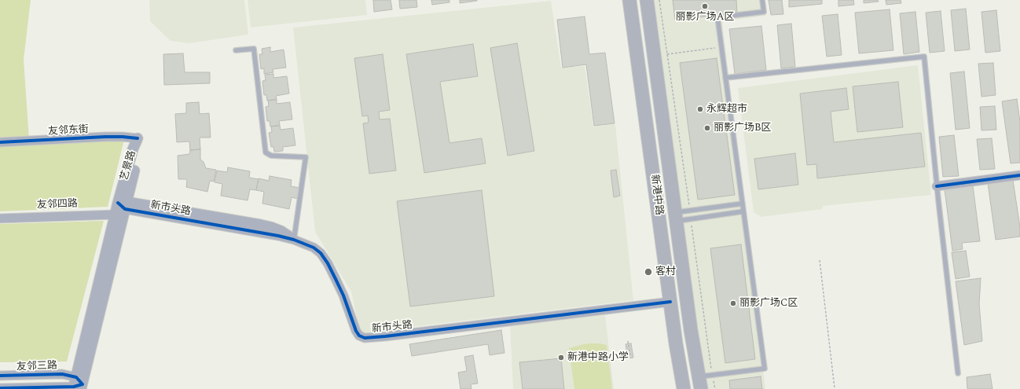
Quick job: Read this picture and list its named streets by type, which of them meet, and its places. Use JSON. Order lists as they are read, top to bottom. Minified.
{"streets":{"main road":["新港中路"],"street":["友邻东街","艺景路","友邻四路","新市头路","友邻三路"]},"crossings":[["友邻东街","艺景路"],["艺景路","友邻四路"],["艺景路","新市头路"],["艺景路","友邻三路"],["新港中路","新市头路"]],"places":["丽影广场A区","永辉超市","丽影广场B区","客村","丽影广场C区","新港中路小学"]}
